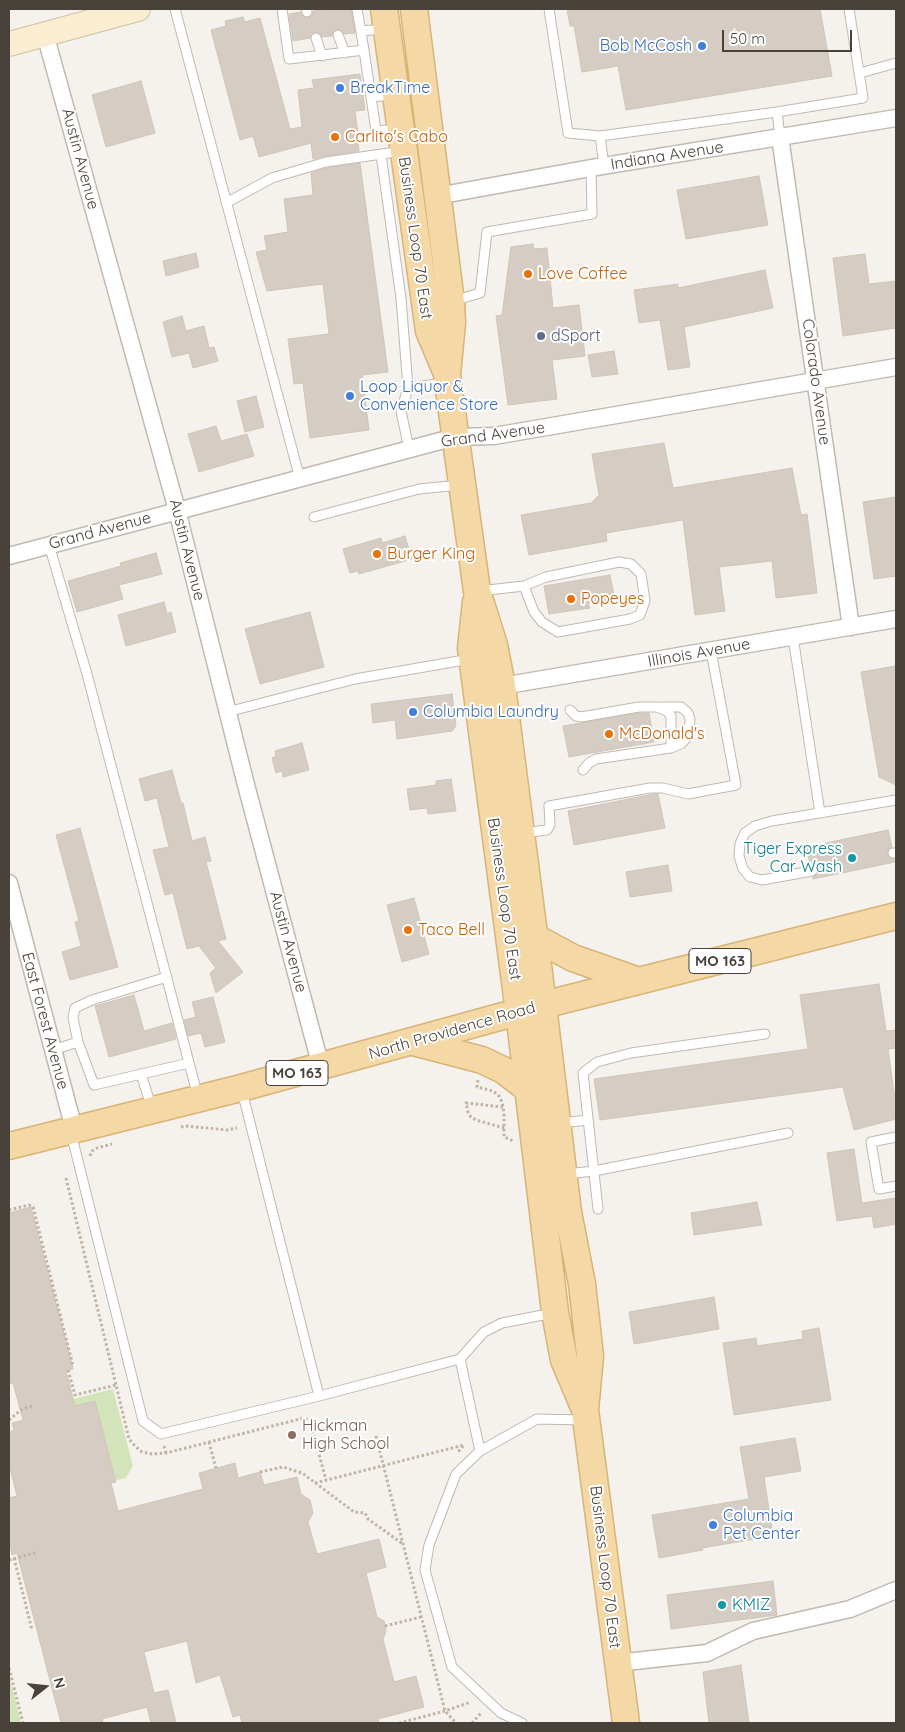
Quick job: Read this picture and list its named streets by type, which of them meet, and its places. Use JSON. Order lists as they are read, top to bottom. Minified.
{"streets":{"main road":["Business Loop 70 East","MO 163","North Providence Road"],"street":["Indiana Avenue","Austin Avenue","Colorado Avenue","Grand Avenue","Illinois Avenue","East Forest Avenue"]},"crossings":[["Indiana Avenue","Business Loop 70 East"],["Indiana Avenue","Colorado Avenue"],["Austin Avenue","Grand Avenue"],["Austin Avenue","North Providence Road"],["Business Loop 70 East","Grand Avenue"],["Business Loop 70 East","Illinois Avenue"],["Business Loop 70 East","North Providence Road"],["Colorado Avenue","Grand Avenue"],["Colorado Avenue","Illinois Avenue"],["East Forest Avenue","North Providence Road"]],"places":["Bob McCosh","BreakTime","Carlito's Cabo","Love Coffee","dSport","Loop Liquor & Convenience Store","Burger King","Popeyes","Columbia Laundry","McDonald's","Tiger Express Car Wash","Taco Bell","Hickman High School","Columbia Pet Center","KMIZ"],"scale_bar":"50 m","north":"right"}
